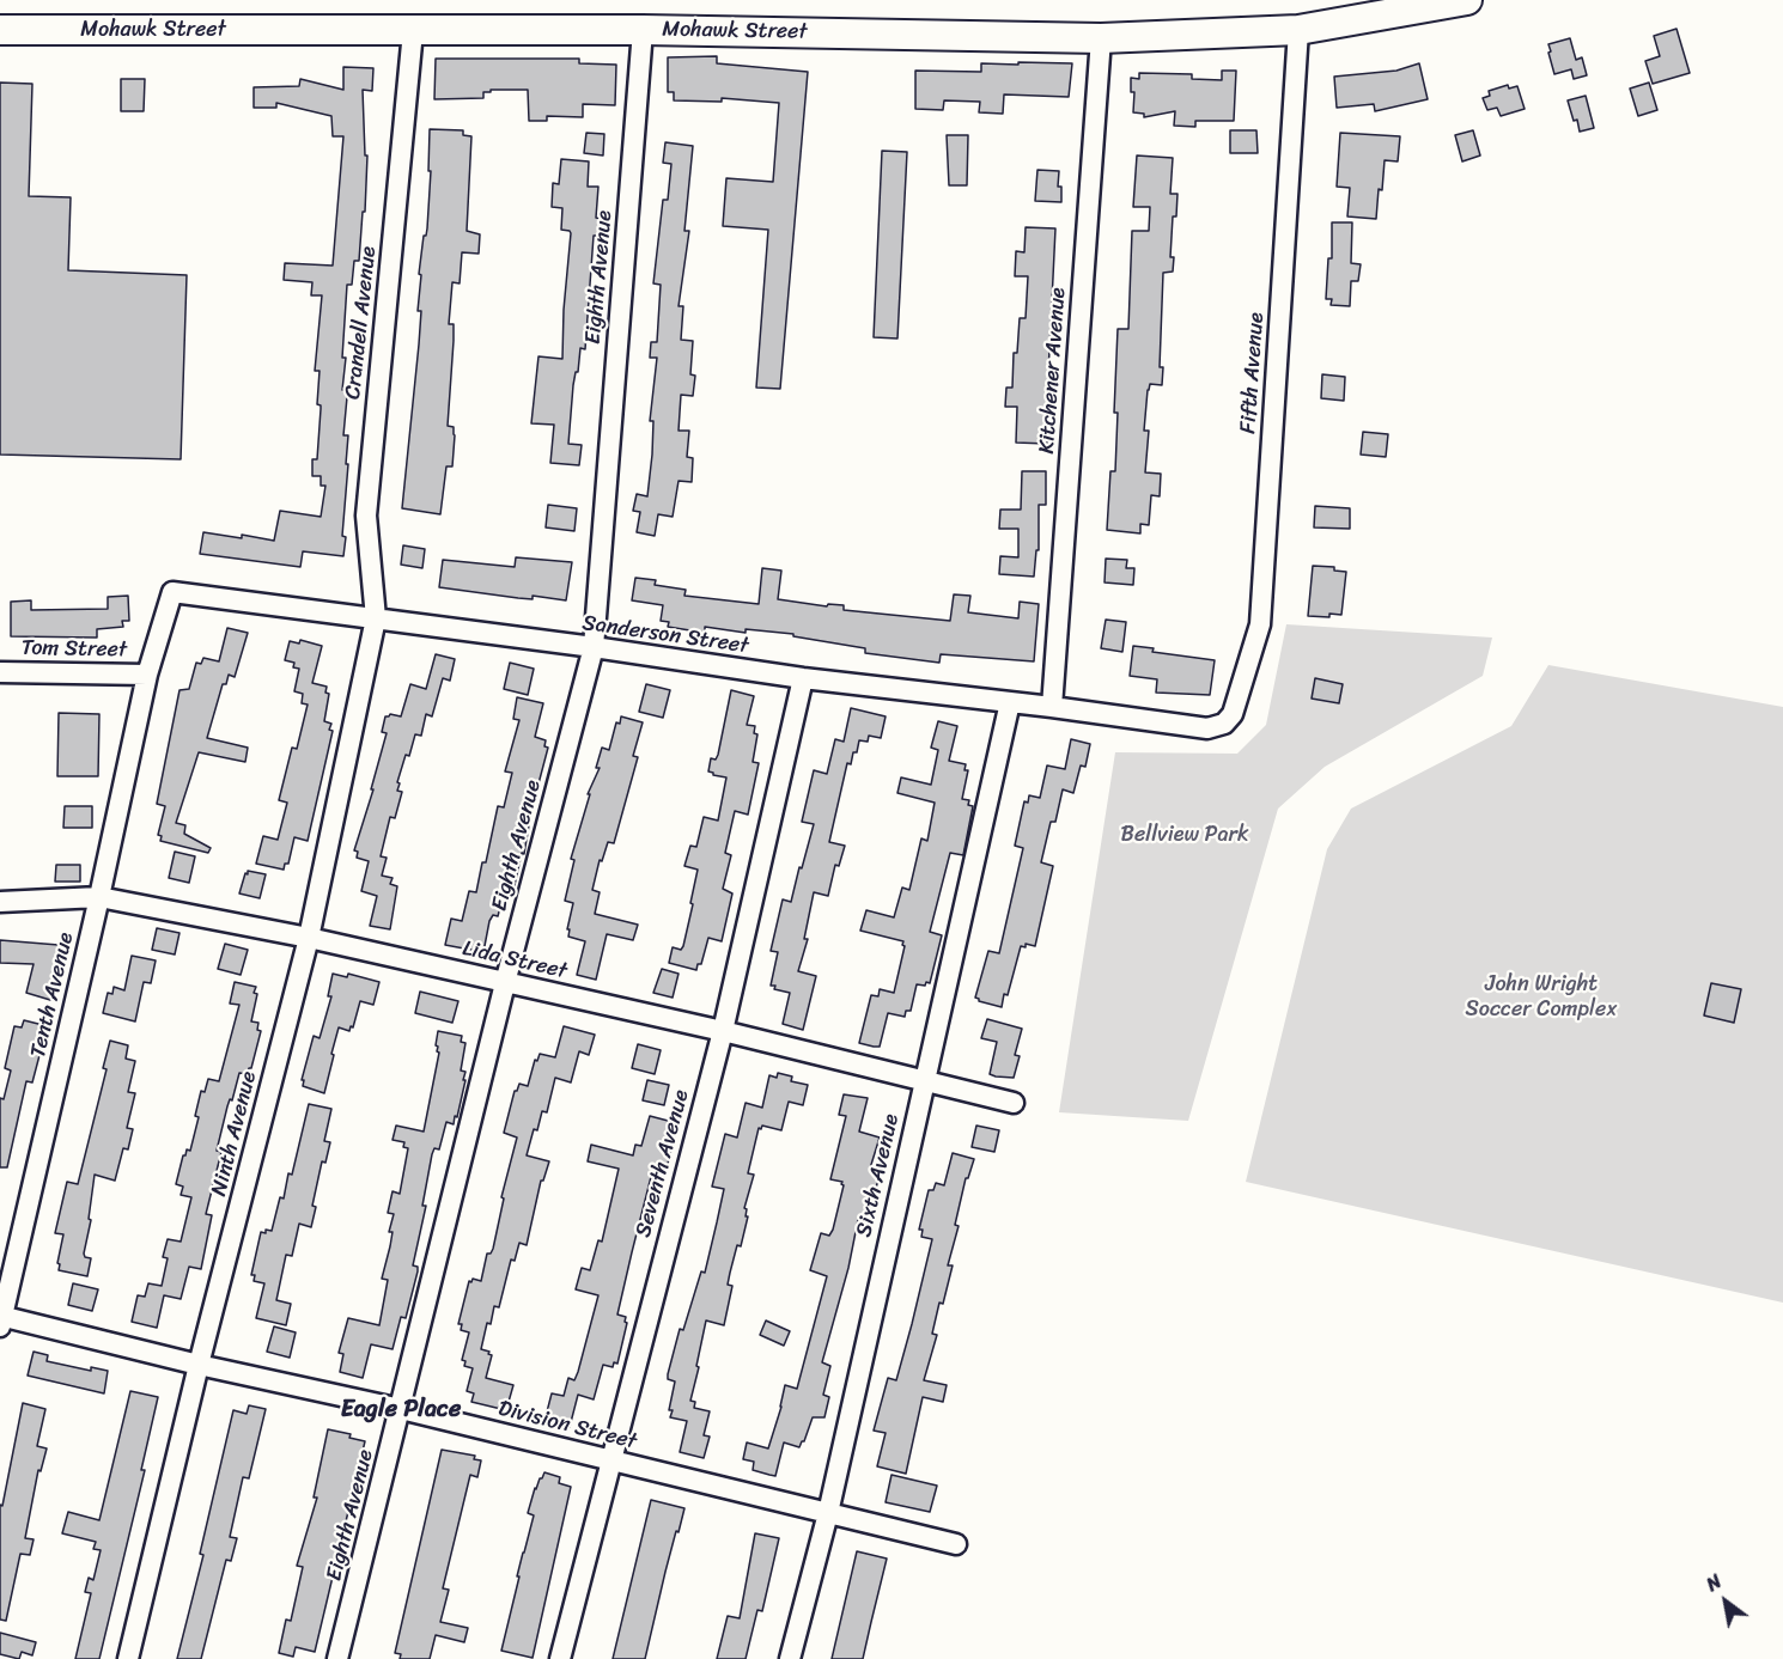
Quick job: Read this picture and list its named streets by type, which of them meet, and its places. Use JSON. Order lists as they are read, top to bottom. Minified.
{"streets":{"street":["Mohawk Street","Eighth Avenue","Crandell Avenue","Kitchener Avenue","Fifth Avenue","Sanderson Street","Tom Street","Lida Street","Tenth Avenue","Ninth Avenue","Seventh Avenue","Sixth Avenue","Division Street"]},"crossings":[["Mohawk Street","Eighth Avenue"],["Mohawk Street","Crandell Avenue"],["Mohawk Street","Kitchener Avenue"],["Mohawk Street","Fifth Avenue"],["Eighth Avenue","Sanderson Street"],["Eighth Avenue","Lida Street"],["Eighth Avenue","Division Street"],["Crandell Avenue","Sanderson Street"],["Crandell Avenue","Ninth Avenue"],["Kitchener Avenue","Sanderson Street"],["Fifth Avenue","Sanderson Street"],["Sanderson Street","Tom Street"],["Sanderson Street","Tenth Avenue"],["Sanderson Street","Ninth Avenue"],["Sanderson Street","Seventh Avenue"],["Sanderson Street","Sixth Avenue"],["Tom Street","Tenth Avenue"],["Lida Street","Tenth Avenue"],["Lida Street","Ninth Avenue"],["Lida Street","Seventh Avenue"],["Lida Street","Sixth Avenue"],["Tenth Avenue","Division Street"],["Ninth Avenue","Division Street"],["Seventh Avenue","Division Street"],["Sixth Avenue","Division Street"]],"districts":["Eagle Place"],"parks":["Bellview Park","John Wright Soccer Complex"],"north":"top left"}
